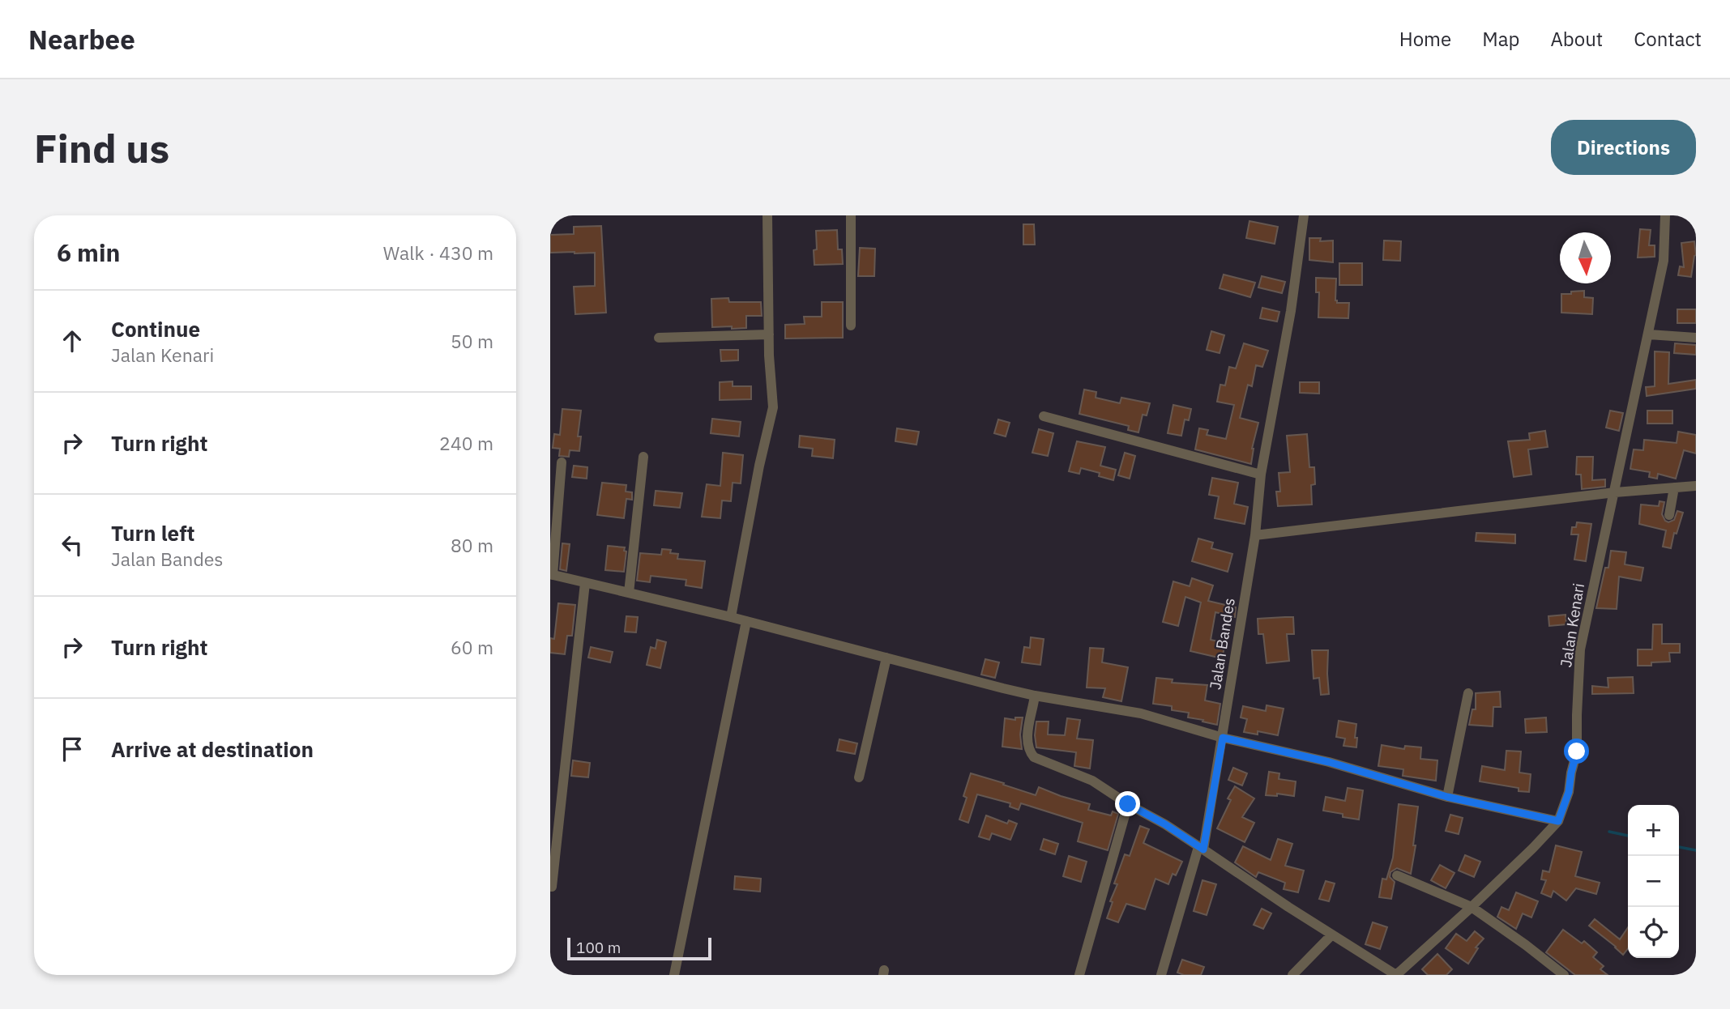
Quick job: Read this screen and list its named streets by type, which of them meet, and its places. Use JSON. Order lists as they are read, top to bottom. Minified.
{"streets":{"street":["Jalan Kenari","Jalan Bandes"]},"scale_bar":"100 m","north":"bottom","page":{"header":"Nearbee","nav":["Home","Map","About","Contact"],"buttons":"Directions","title":"Find us","heading":["6 min","Walk · 430 m"],"list":[["Continue","Jalan Kenari","50 m"],["Turn right","240 m"],["Turn left","Jalan Bandes","80 m"],["Turn right","60 m"],"Arrive at destination"],"map_buttons":["+","−"],"scale":"100 m"}}
